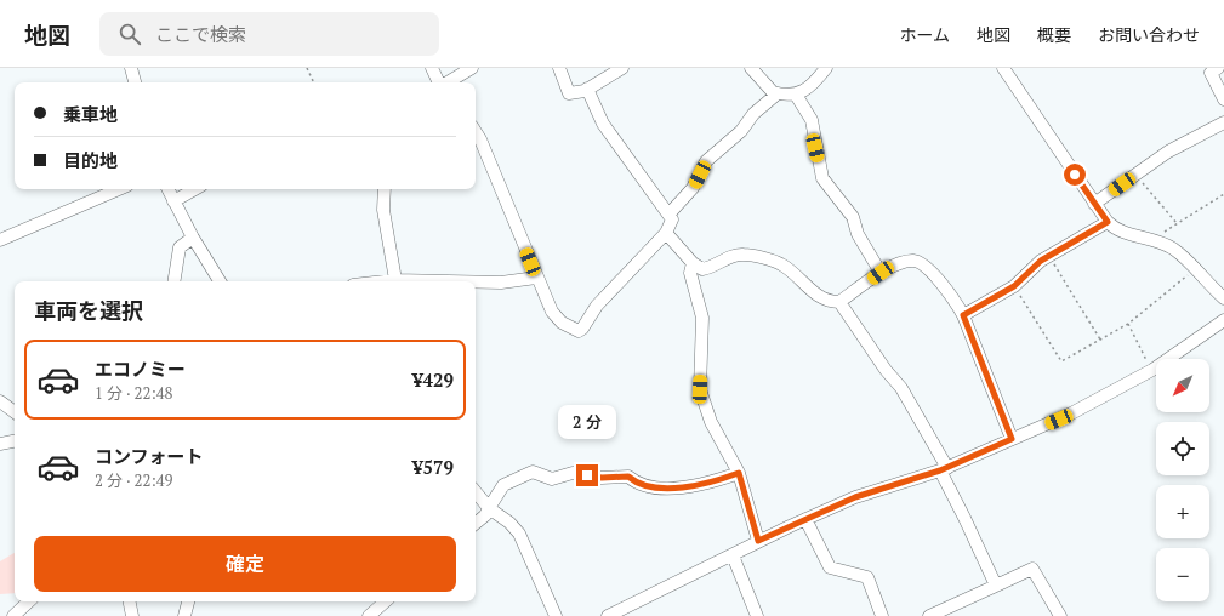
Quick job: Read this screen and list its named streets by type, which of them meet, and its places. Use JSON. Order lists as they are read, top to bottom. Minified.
{"north":"bottom left","page":{"header":"地図","search":"ここで検索","nav":["ホーム","地図","概要","お問い合わせ"],"banner":["乗車地","目的地"],"heading":"車両を選択","list":[{"name":"エコノミー","note":"1 分 · 22:48","value":"¥429"},{"name":"コンフォート","note":"2 分 · 22:49","value":"¥579"}],"map_buttons":["+","−"],"bubble":"2 分","buttons":"確定"}}
